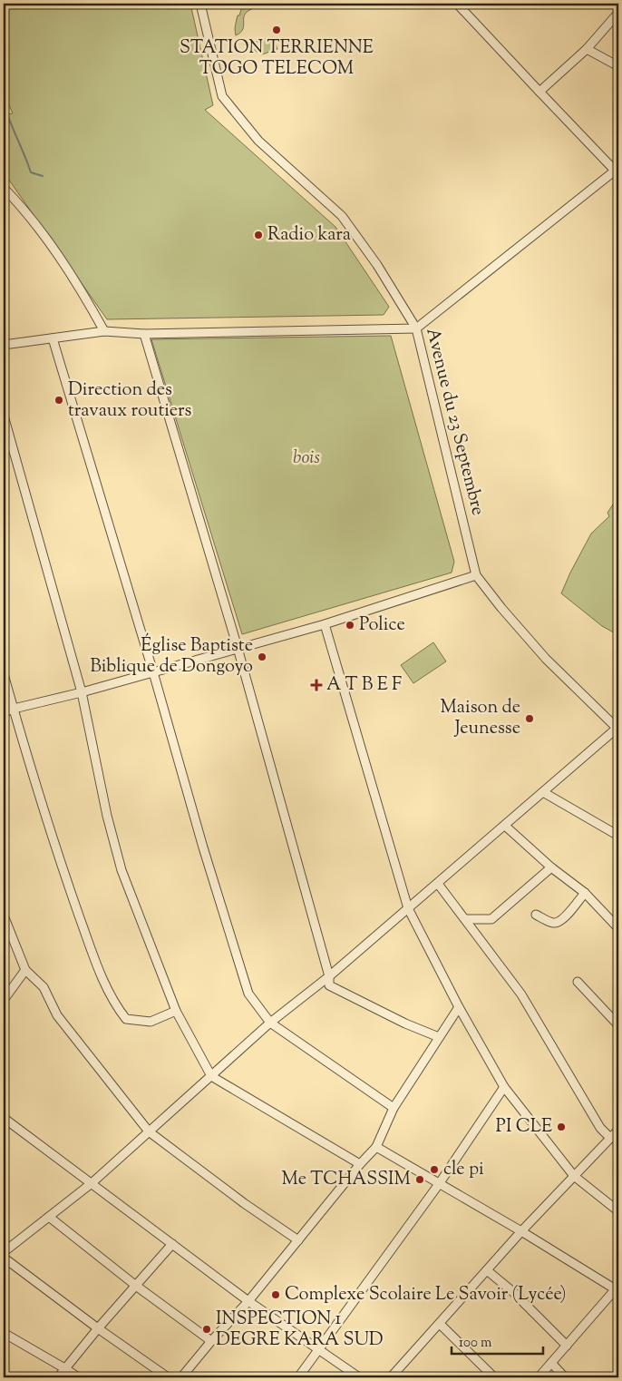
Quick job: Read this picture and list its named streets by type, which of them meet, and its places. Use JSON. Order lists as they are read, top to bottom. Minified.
{"streets":{"street":["Avenue du 23 Septembre"]},"parks":["bois"],"places":{"other":["STATION TERRIENNE TOGO TELECOM","Radio kara","Direction des travaux routiers","Police","Église Baptiste Biblique de Dongoyo","Maison de Jeunesse","PI CLE","cle pi","Me TCHASSIM","Complexe Scolaire Le Savoir (Lycée)","INSPECTION 1 DEGRE KARA SUD"],"health":["A T B E F"]},"scale_bar":"100 m"}
